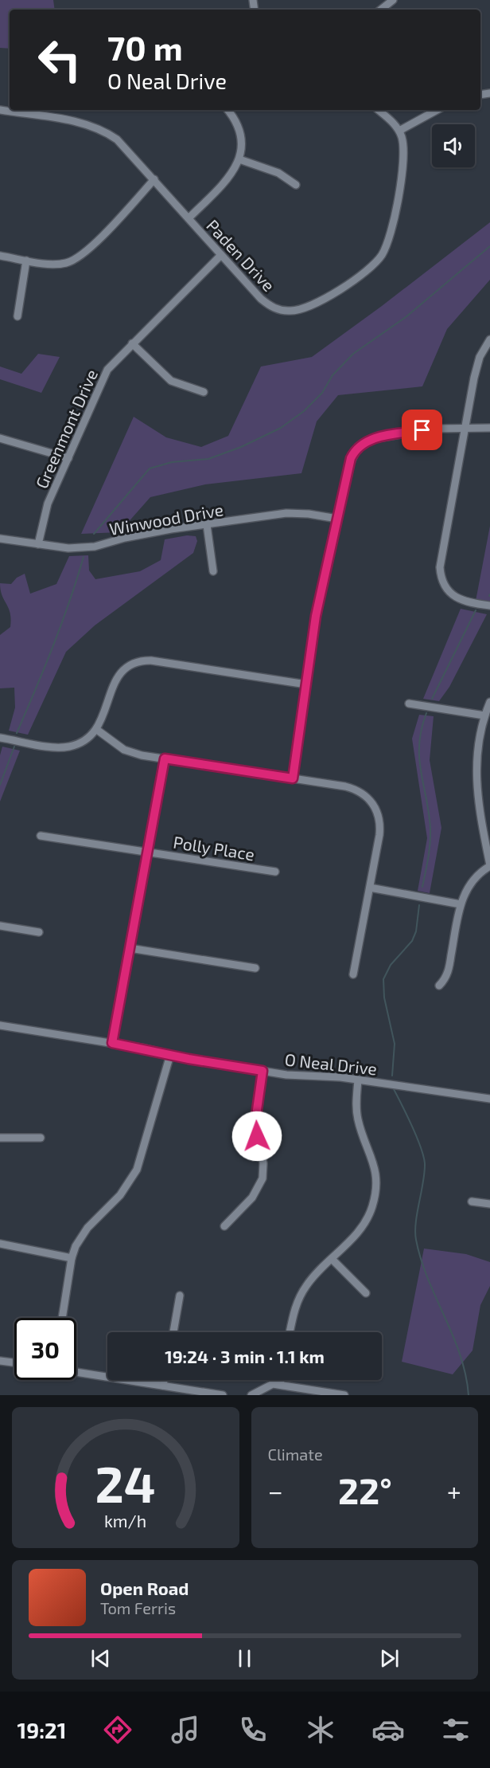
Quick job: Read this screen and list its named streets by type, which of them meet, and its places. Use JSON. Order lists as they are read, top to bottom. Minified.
{"streets":{"street":["Paden Drive","Greenmont Drive","Winwood Drive","Polly Place","O Neal Drive"]},"crossings":[["Paden Drive","Greenmont Drive"],["Greenmont Drive","Winwood Drive"]],"page":{"turn":["70 m","O Neal Drive"],"limit":"30","trip":"19:24 · 3 min · 1.1 km","tile":"Climate","heat":["−","22°","+"],"song":["Open Road","Tom Ferris"],"tabs":"19:21","gauge":["24","km/h"]}}
